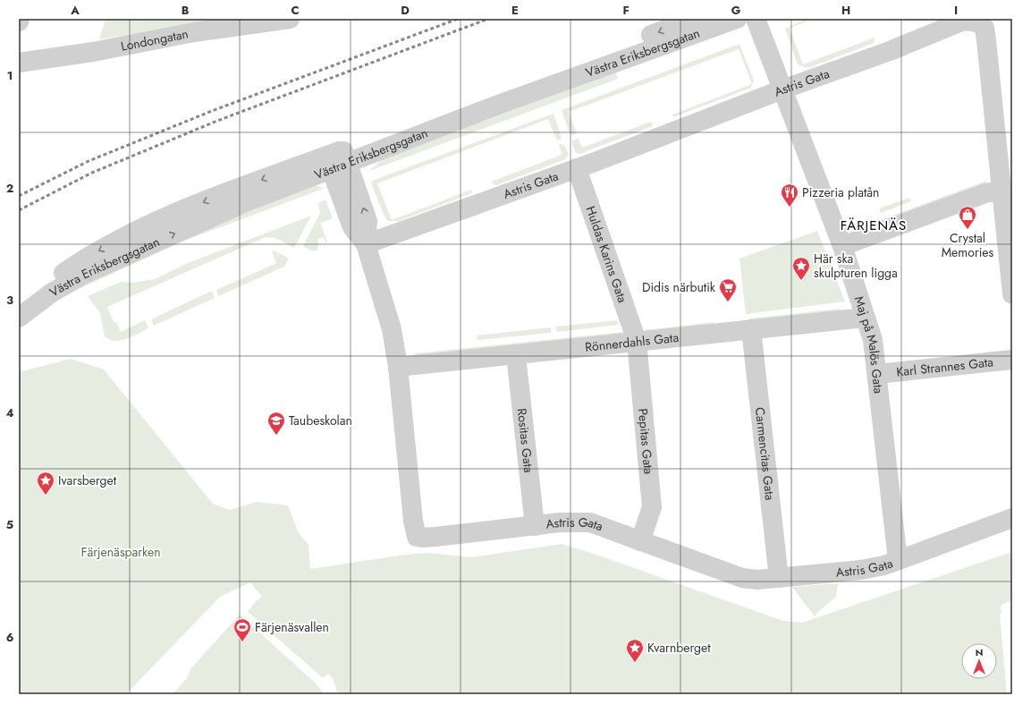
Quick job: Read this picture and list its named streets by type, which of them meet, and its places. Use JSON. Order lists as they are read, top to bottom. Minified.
{"streets":{"street":["Londongatan","Västra Eriksbergsgatan","Astris Gata","Huldas Karins Gata","Rönnerdahls Gata","Maj på Malös Gata","Karl Strannes Gata","Rositas Gata","Pepitas Gata","Carmencitas Gata"]},"crossings":[["Västra Eriksbergsgatan","Astris Gata"],["Astris Gata","Huldas Karins Gata"],["Astris Gata","Rönnerdahls Gata"],["Astris Gata","Maj på Malös Gata"],["Astris Gata","Rositas Gata"],["Astris Gata","Pepitas Gata"],["Astris Gata","Carmencitas Gata"],["Huldas Karins Gata","Rönnerdahls Gata"],["Huldas Karins Gata","Pepitas Gata"],["Rönnerdahls Gata","Maj på Malös Gata"],["Rönnerdahls Gata","Rositas Gata"],["Rönnerdahls Gata","Pepitas Gata"],["Rönnerdahls Gata","Carmencitas Gata"],["Maj på Malös Gata","Karl Strannes Gata"]],"districts":["FÄRJENÄS"],"parks":["Färjenäsparken"],"places":{"restaurant":["Pizzeria platån"],"shop":["Crystal Memories"],"place":["Här ska skulpturen ligga","Ivarsberget","Kvarnberget"],"supermarket":["Didis närbutik"],"school or university":["Taubeskolan"],"sports":["Färjenäsvallen"]},"north":"top","grid":{"columns":["A","B","C","D","E","F","G","H","I"],"rows":["1","2","3","4","5","6"]}}
